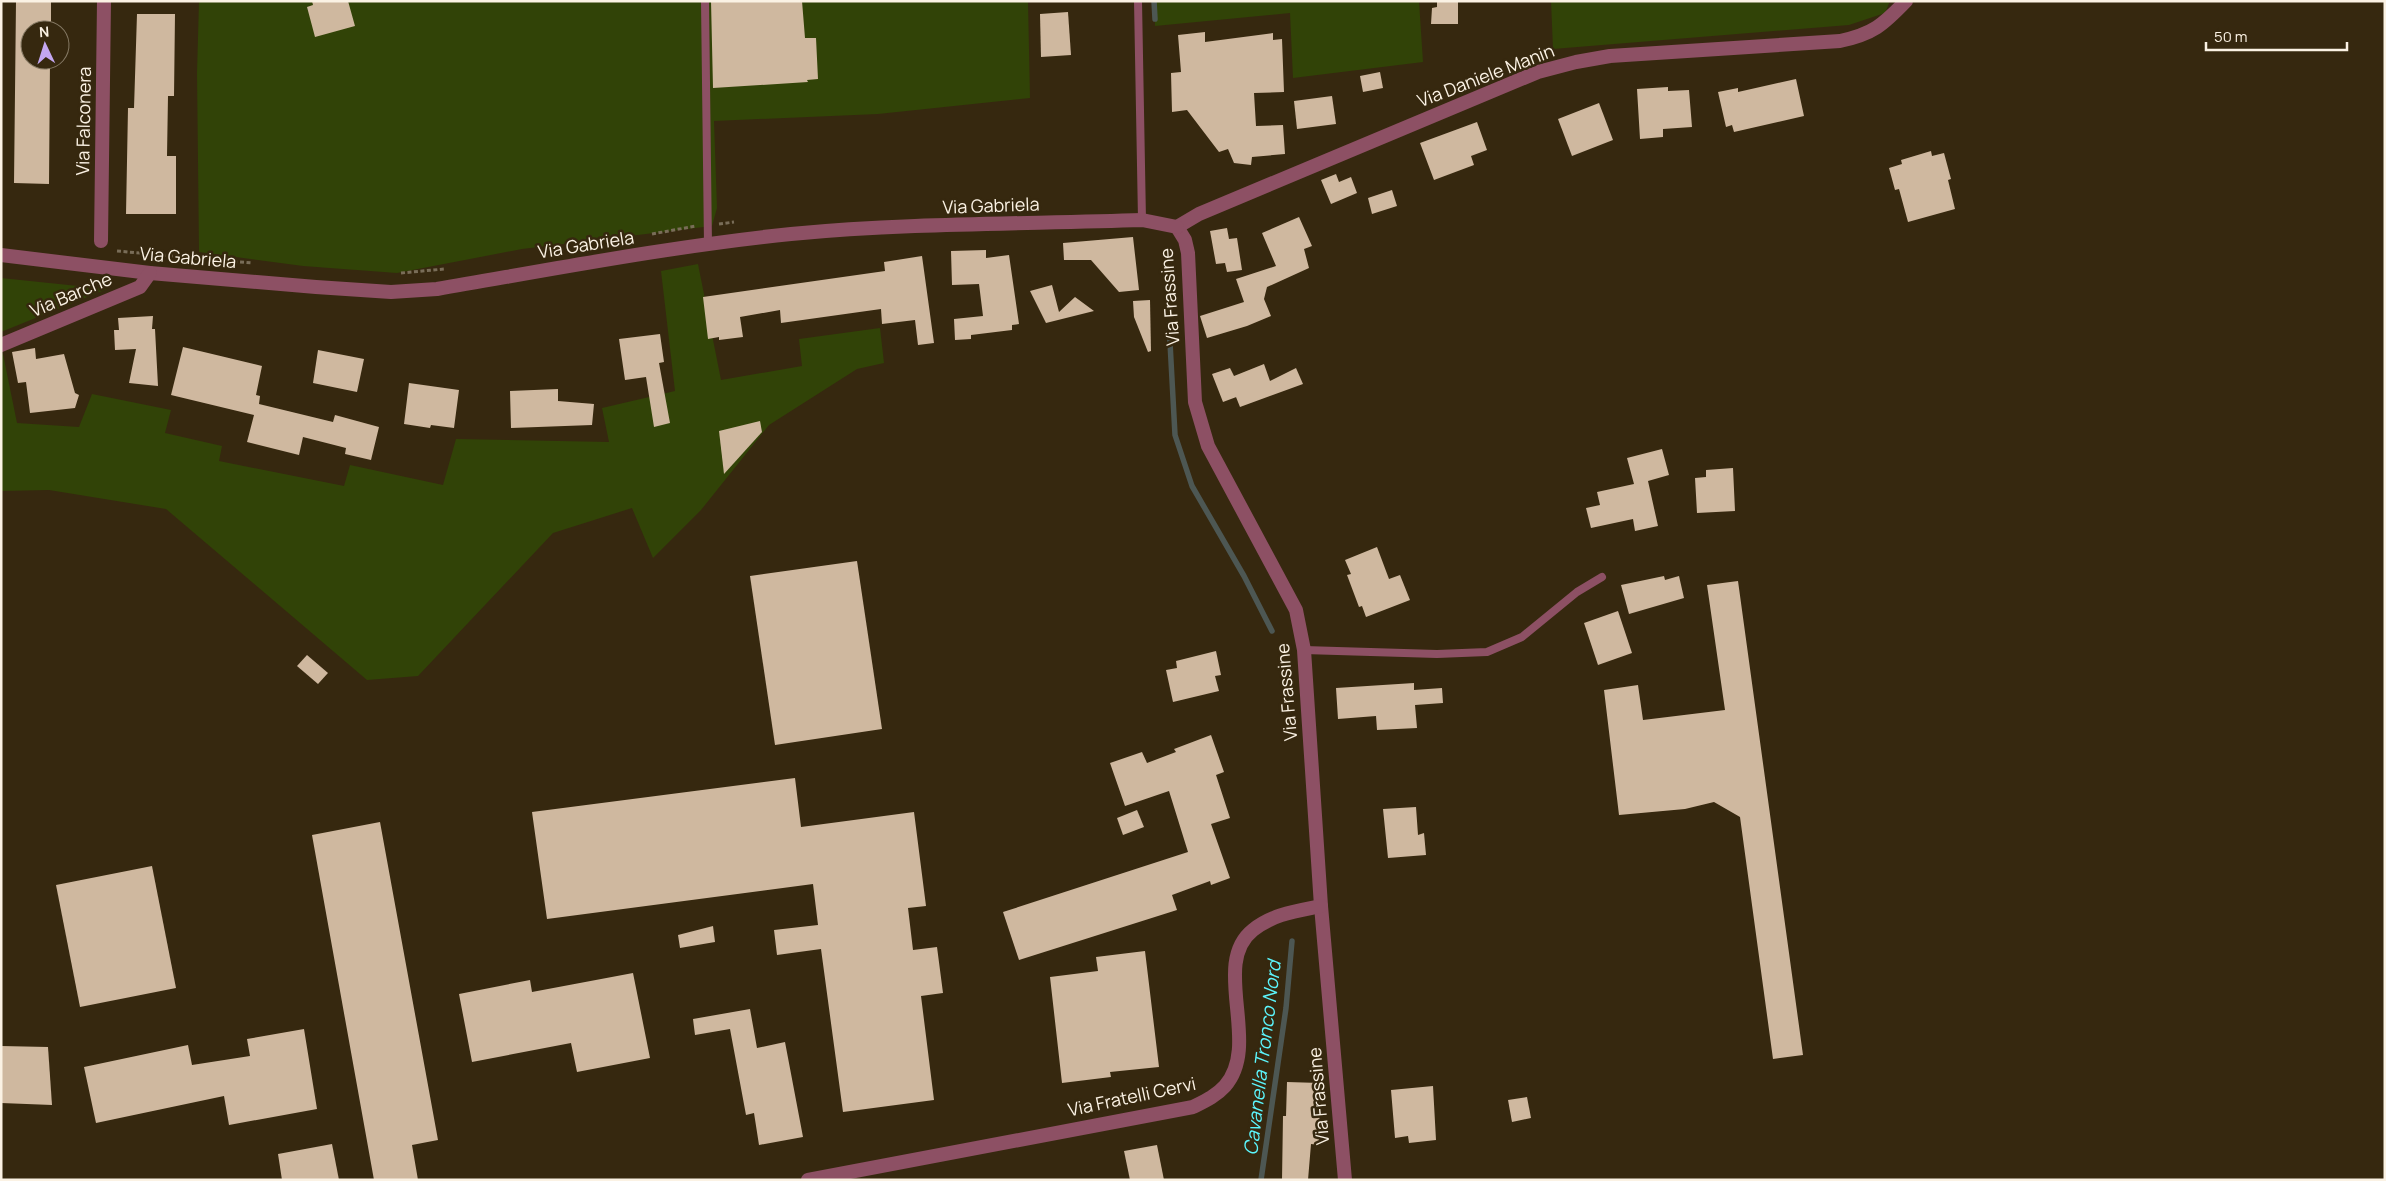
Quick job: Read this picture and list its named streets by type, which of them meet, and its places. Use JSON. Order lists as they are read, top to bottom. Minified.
{"streets":{"street":["Via Daniele Manin","Via Falconera","Via Gabriela","Via Barche","Via Frassine","Via Fratelli Cervi"]},"crossings":[["Via Daniele Manin","Via Gabriela"],["Via Daniele Manin","Via Frassine"],["Via Gabriela","Via Barche"],["Via Gabriela","Via Frassine"],["Via Frassine","Via Fratelli Cervi"]],"water":["Cavanella Tronco Nord"],"scale_bar":"50 m","north":"top"}
